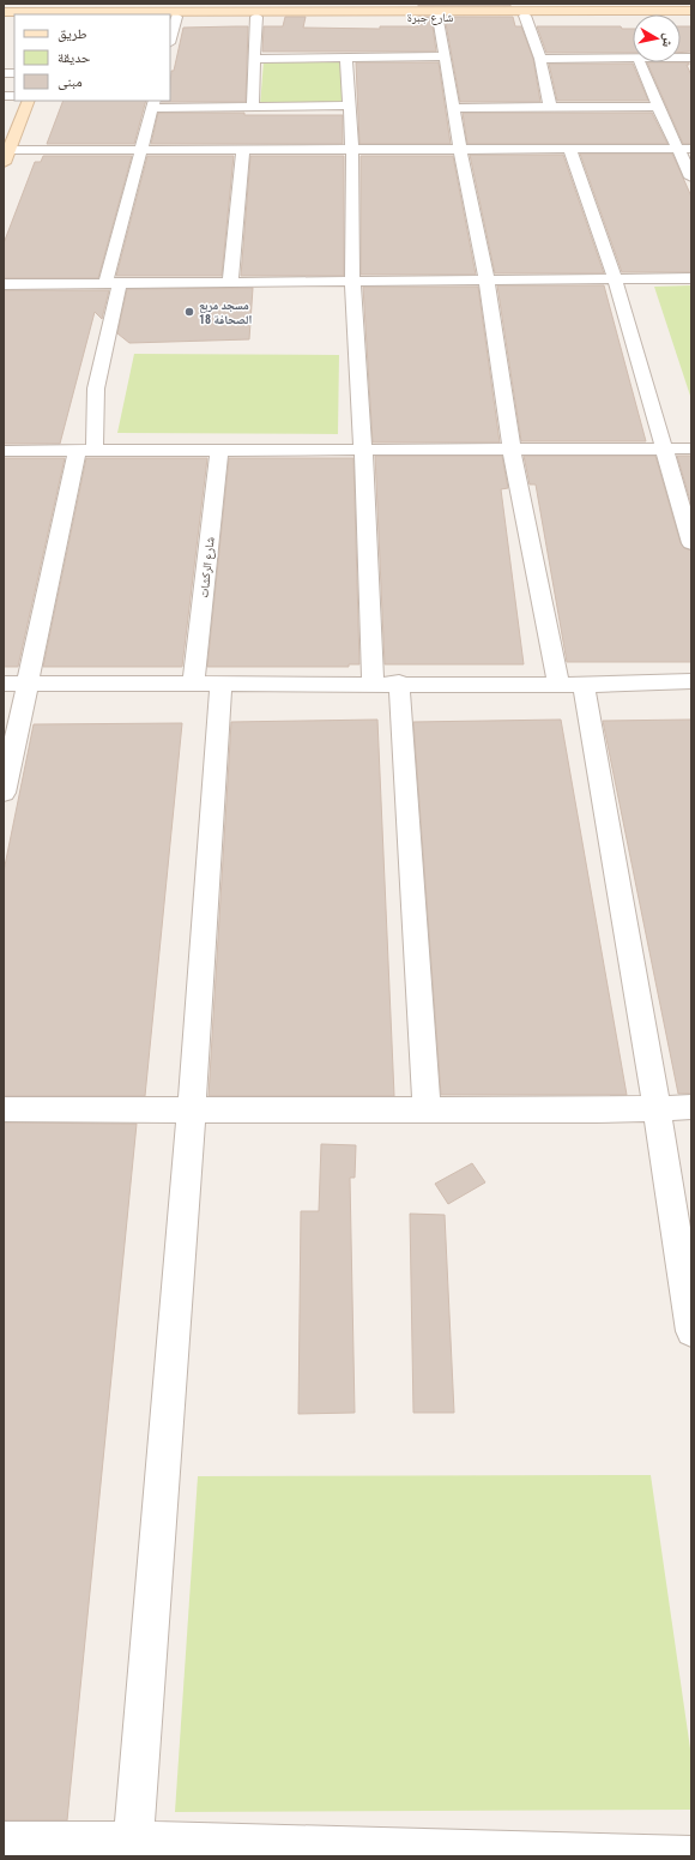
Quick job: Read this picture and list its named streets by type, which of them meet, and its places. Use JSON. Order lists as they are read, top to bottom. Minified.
{"streets":{"street":["شارع جبرة","شارع الركشات"]},"places":["مسجد مربع 18 الصحافة"],"legend":["طريق","حديقة","مبنى"],"north":"right"}
